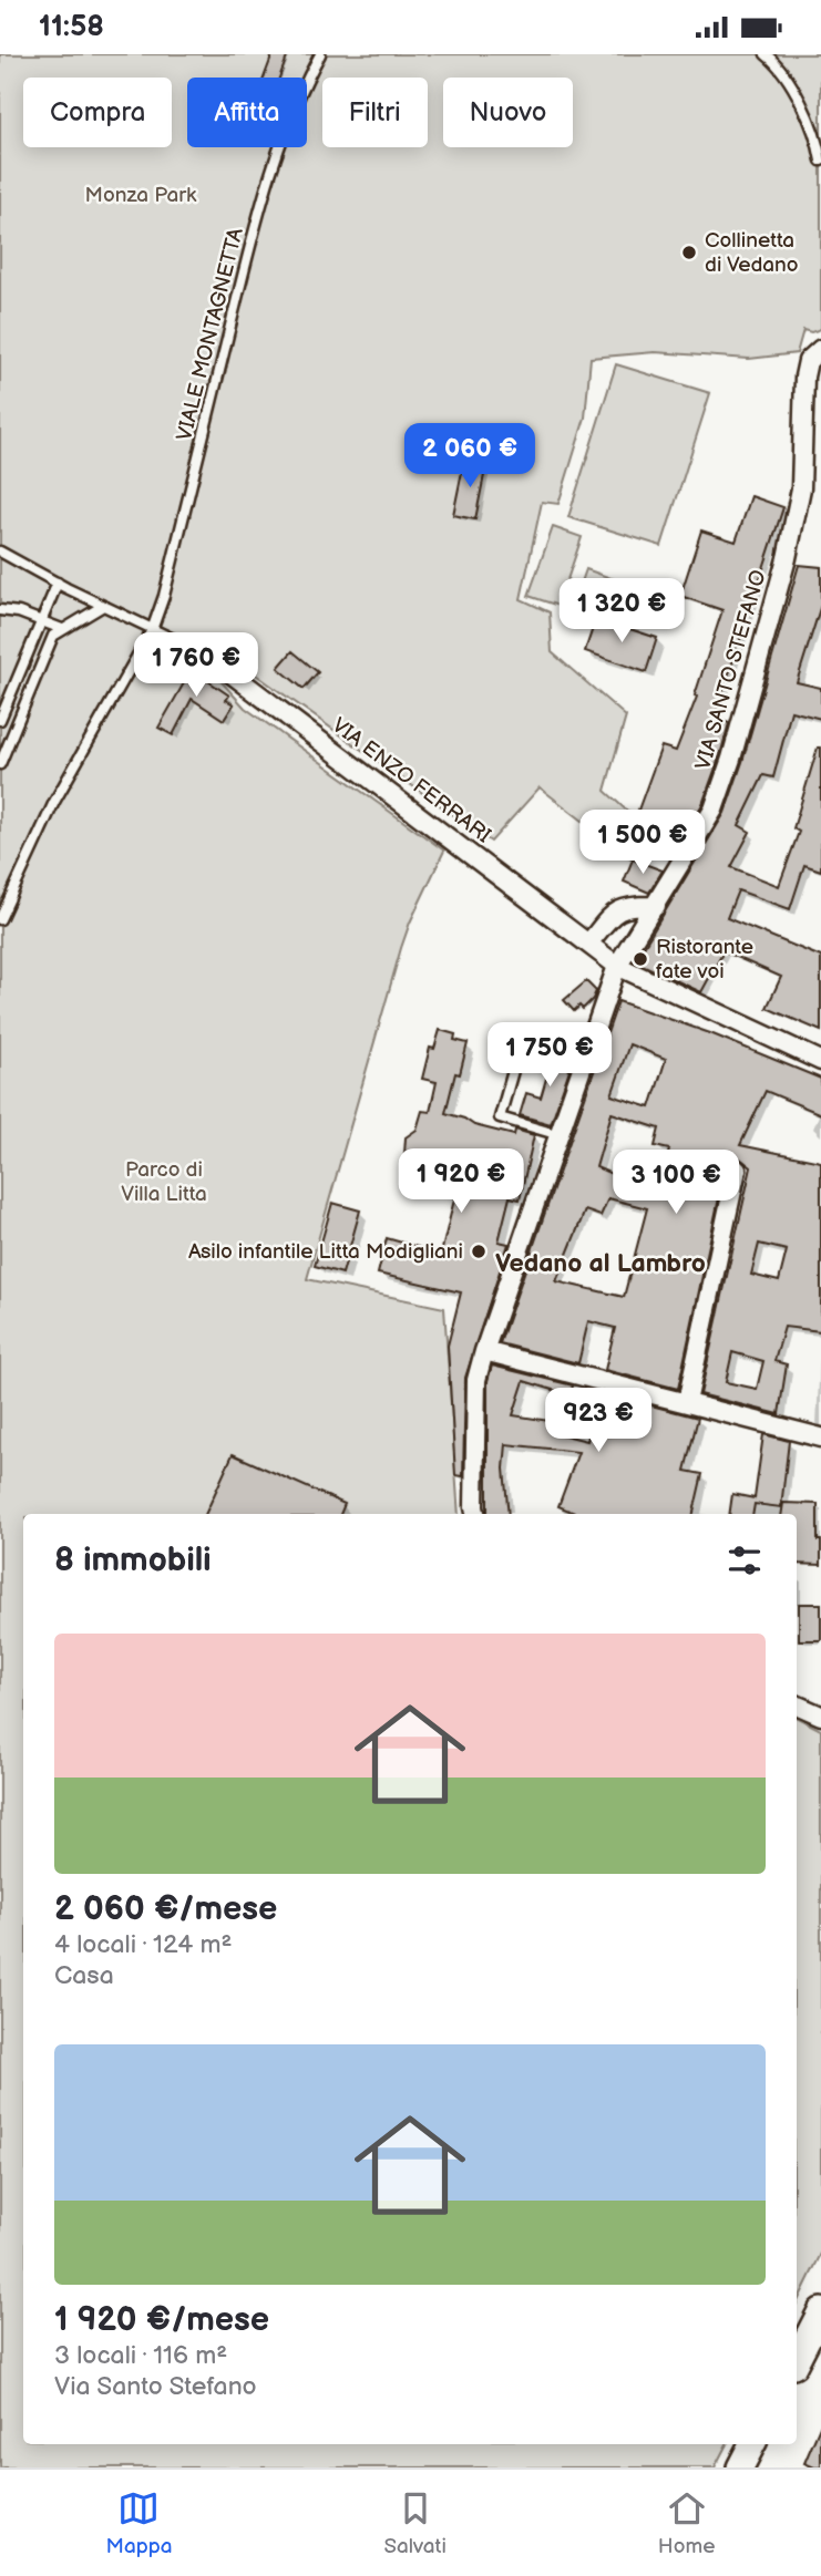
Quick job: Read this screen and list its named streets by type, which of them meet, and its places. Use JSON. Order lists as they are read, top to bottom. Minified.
{"streets":{"street":["VIA SANTO STEFANO","VIA ENZO FERRARI"],"lane":["VIALE MONTAGNETTA"]},"crossings":[["VIA SANTO STEFANO","VIA ENZO FERRARI"]],"districts":["Vedano al Lambro"],"parks":["Monza Park","Parco di Villa Litta"],"places":["Collinetta di Vedano","Ristorante fate voi","Asilo infantile Litta Modigliani"],"page":{"status":"11:58","chip":["Compra","Affitta","Filtri","Nuovo"],"price":["2 060 €","1 320 €","1 760 €","1 500 €","1 750 €","1 920 €","3 100 €","923 €"],"heading":"8 immobili","list":[{"name":"2 060 €/mese","note":"4 locali · 124 m² · Casa"},{"name":"1 920 €/mese","note":"3 locali · 116 m² · Via Santo Stefano"}],"tabs":["Mappa","Salvati","Home"]}}
